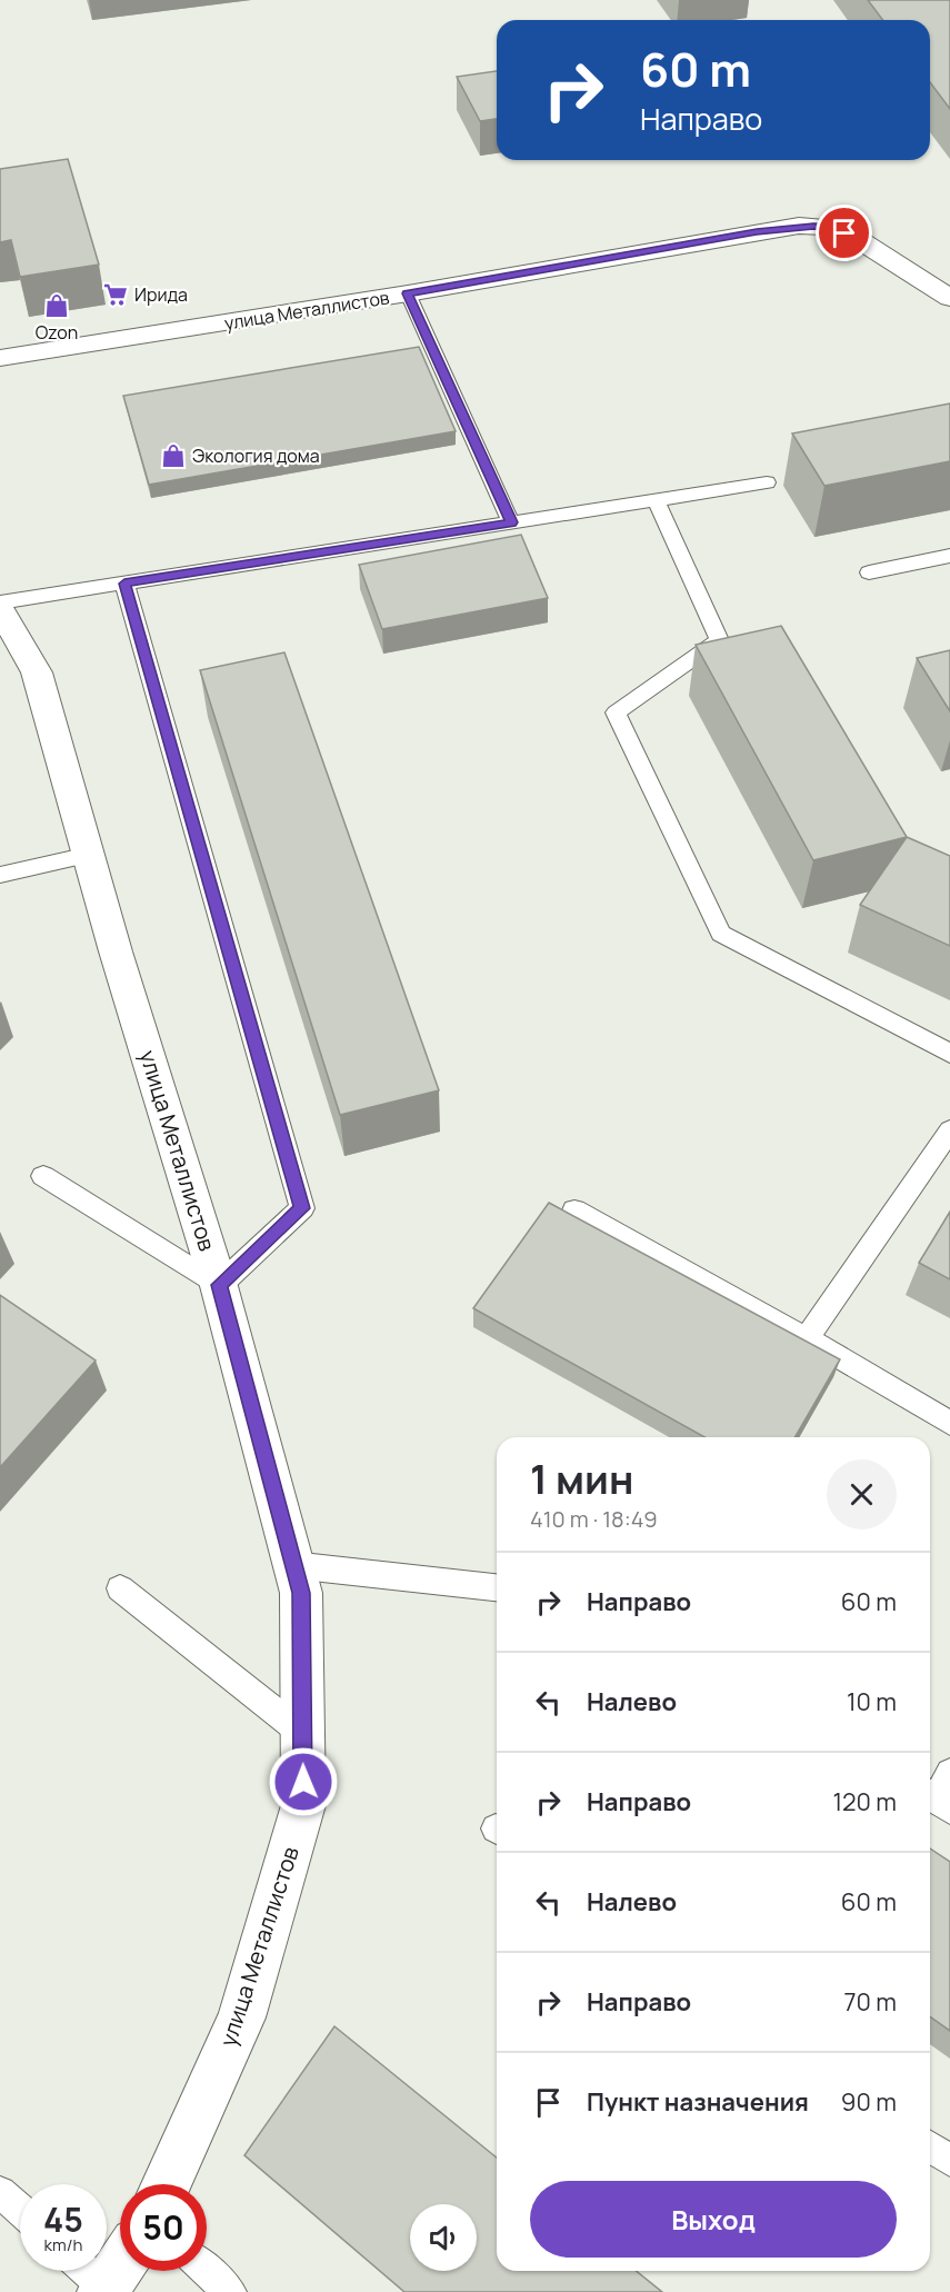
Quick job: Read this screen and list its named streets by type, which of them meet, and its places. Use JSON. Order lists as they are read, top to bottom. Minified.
{"streets":{"main road":["улица Металлистов"]},"places":{"supermarket":["Ирида"],"shop":["Ozon","Экология дома"]},"page":{"turn":["60 m","Направо"],"heading":["1 мин","410 m · 18:49"],"list":[{"name":"Направо","value":"60 m"},{"name":"Налево","value":"10 m"},{"name":"Направо","value":"120 m"},{"name":"Налево","value":"60 m"},{"name":"Направо","value":"70 m"},{"name":"Пункт назначения","value":"90 m"}],"buttons":"Выход","speed":"45 km/h","limit":"50"}}
